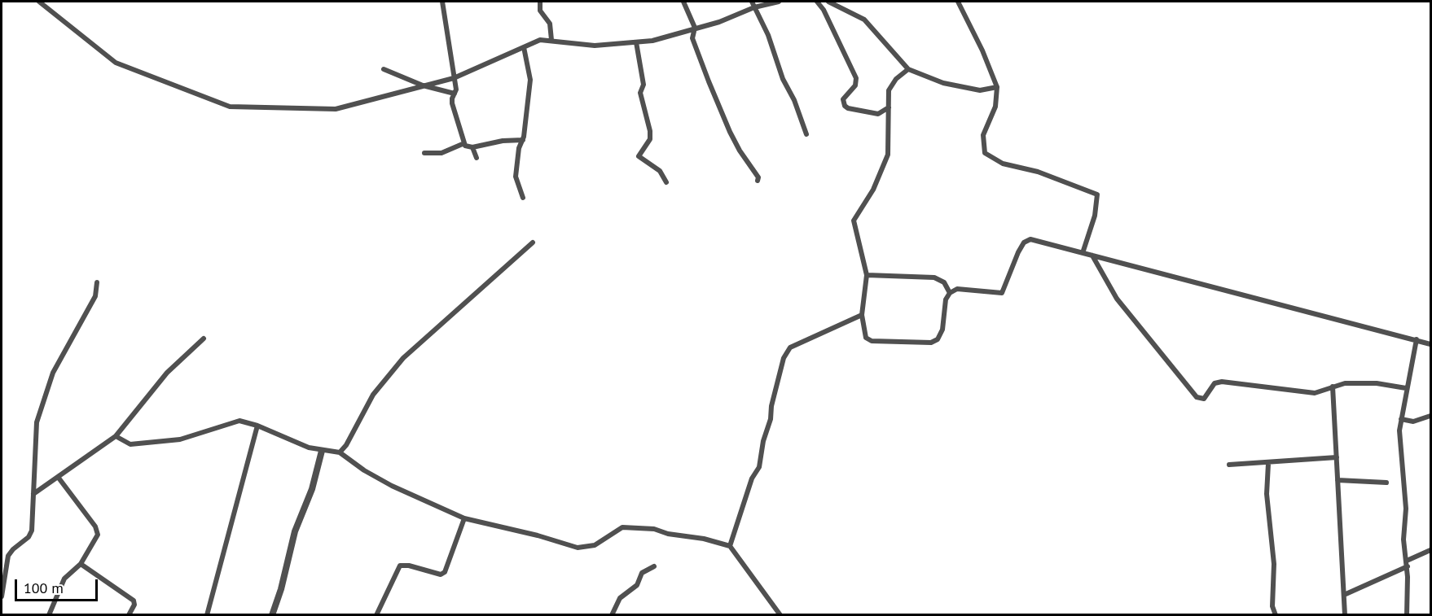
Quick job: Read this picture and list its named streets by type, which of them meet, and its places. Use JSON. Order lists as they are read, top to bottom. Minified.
{"scale_bar":"100 m"}
